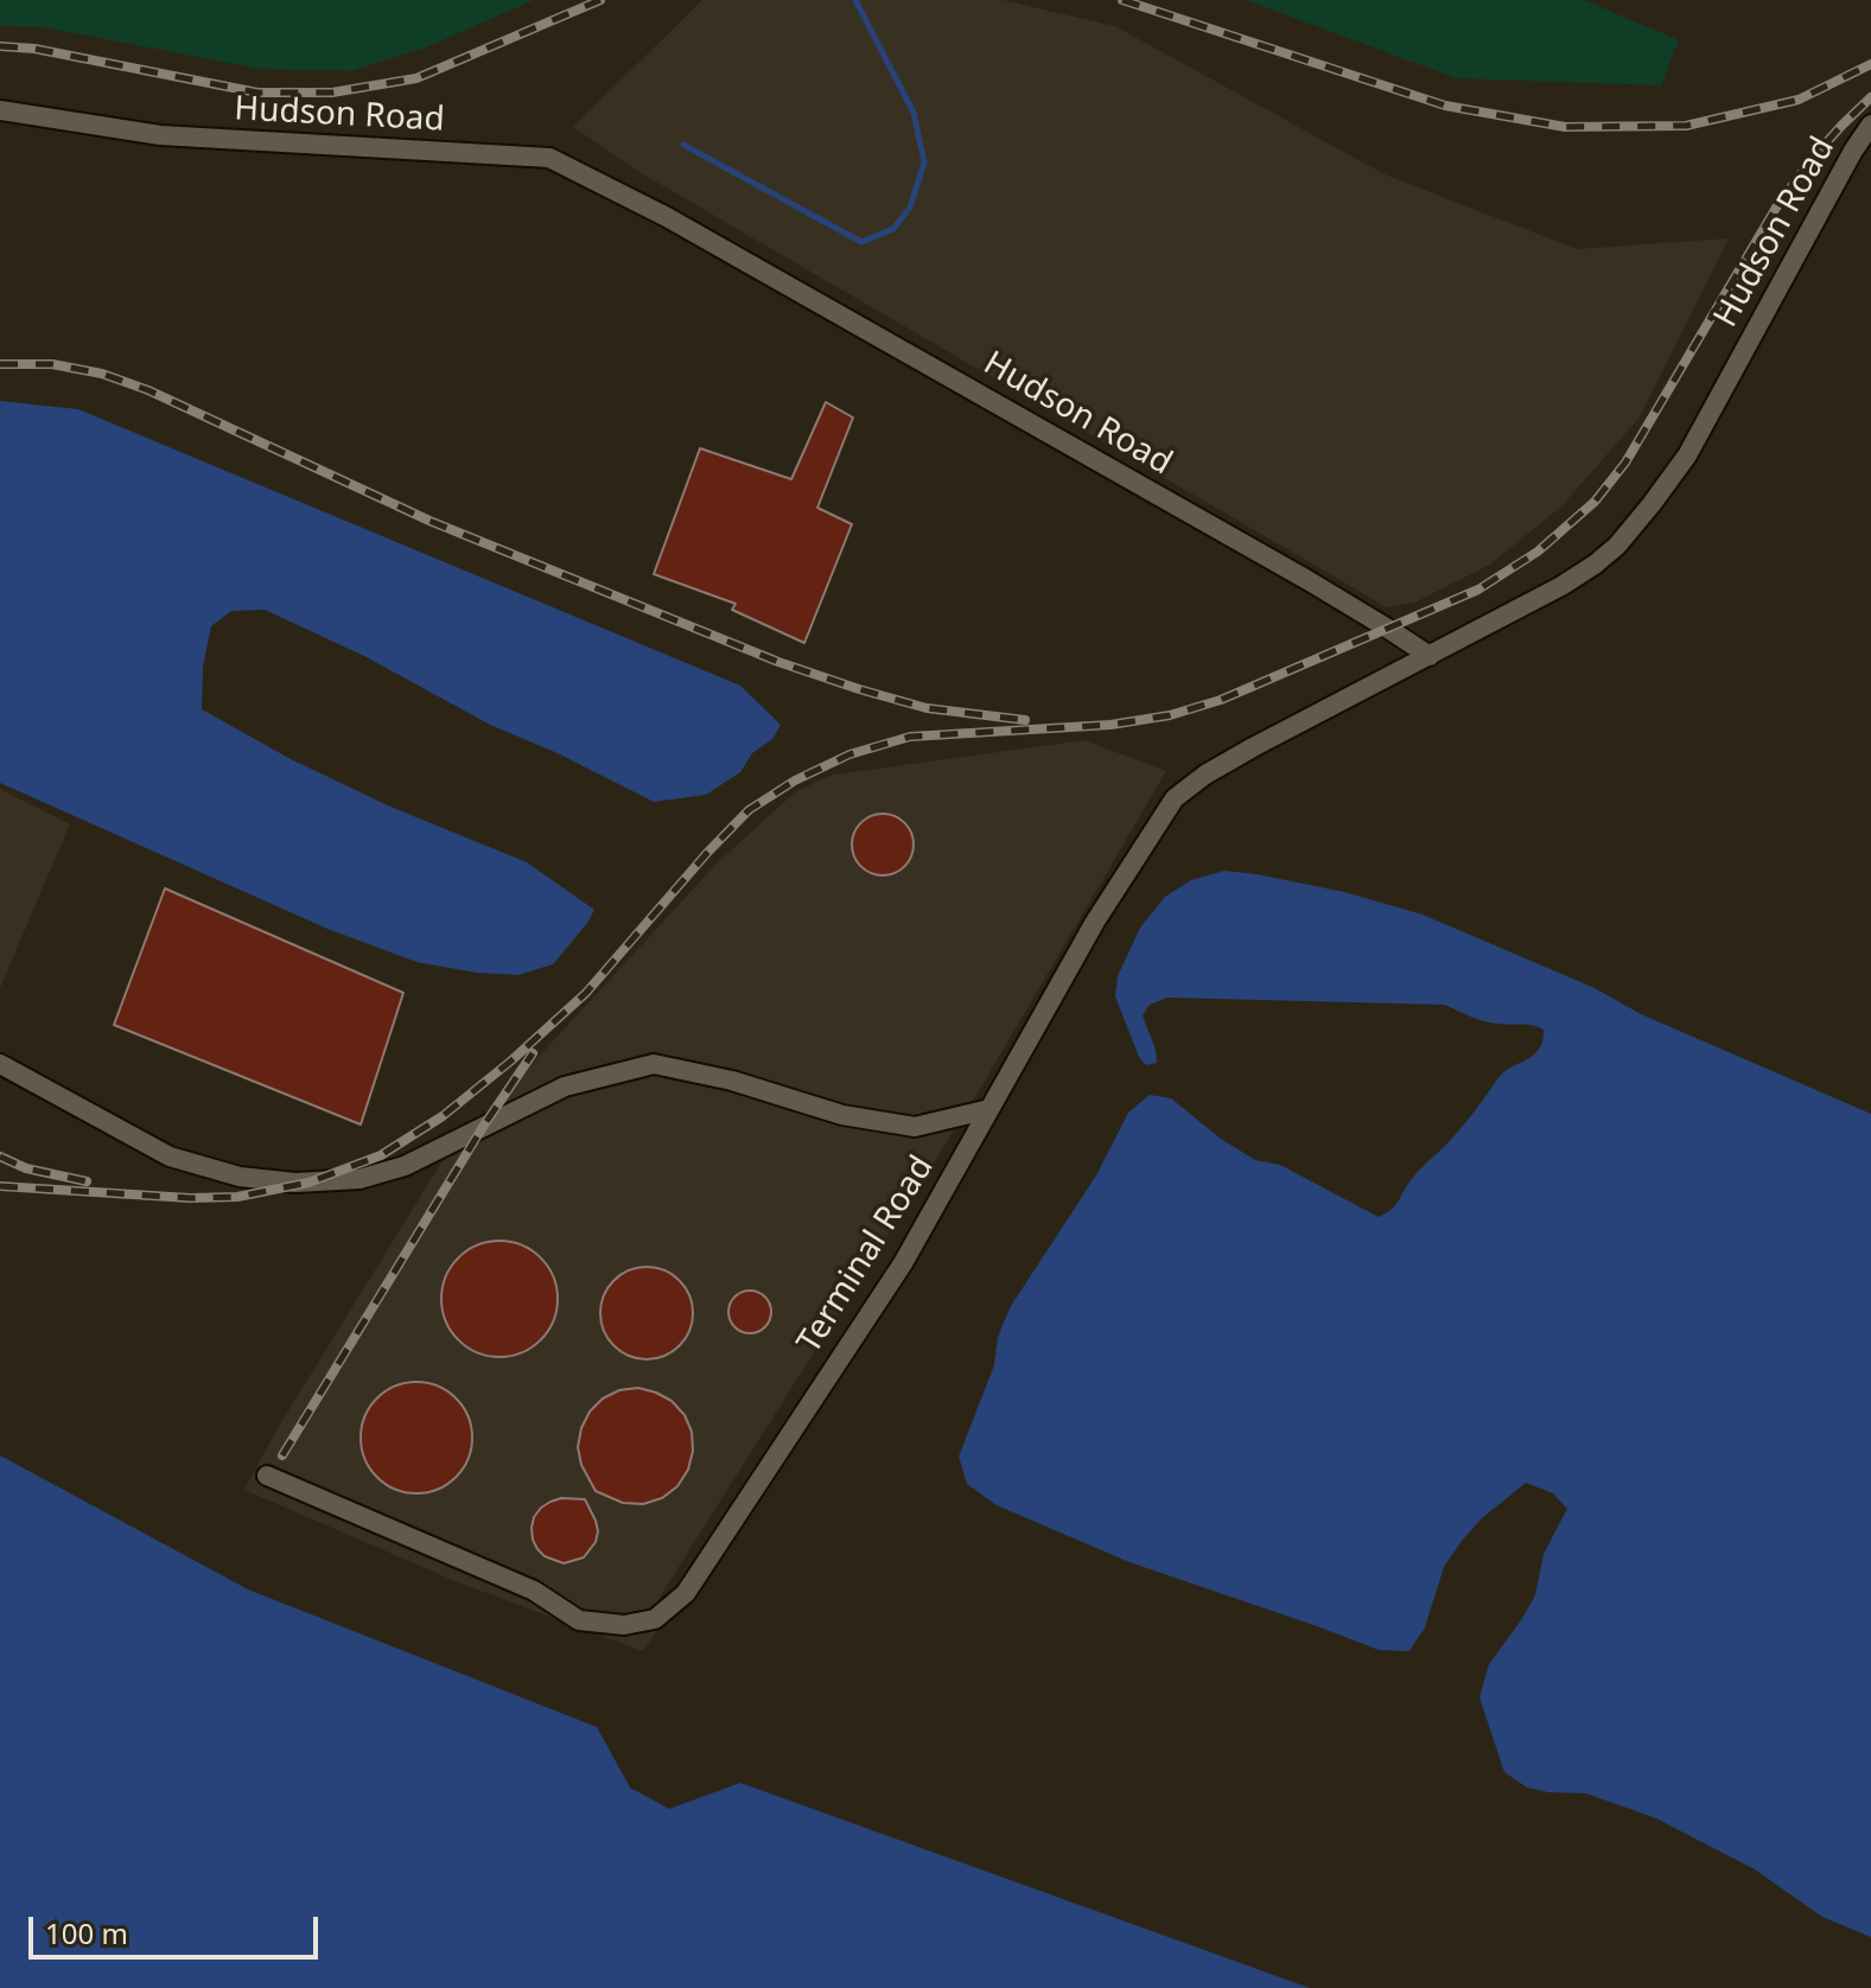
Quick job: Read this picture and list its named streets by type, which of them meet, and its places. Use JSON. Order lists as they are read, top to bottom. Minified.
{"streets":{"street":["Hudson Road","Terminal Road"]},"crossings":[["Hudson Road","Terminal Road"]],"scale_bar":"100 m"}
